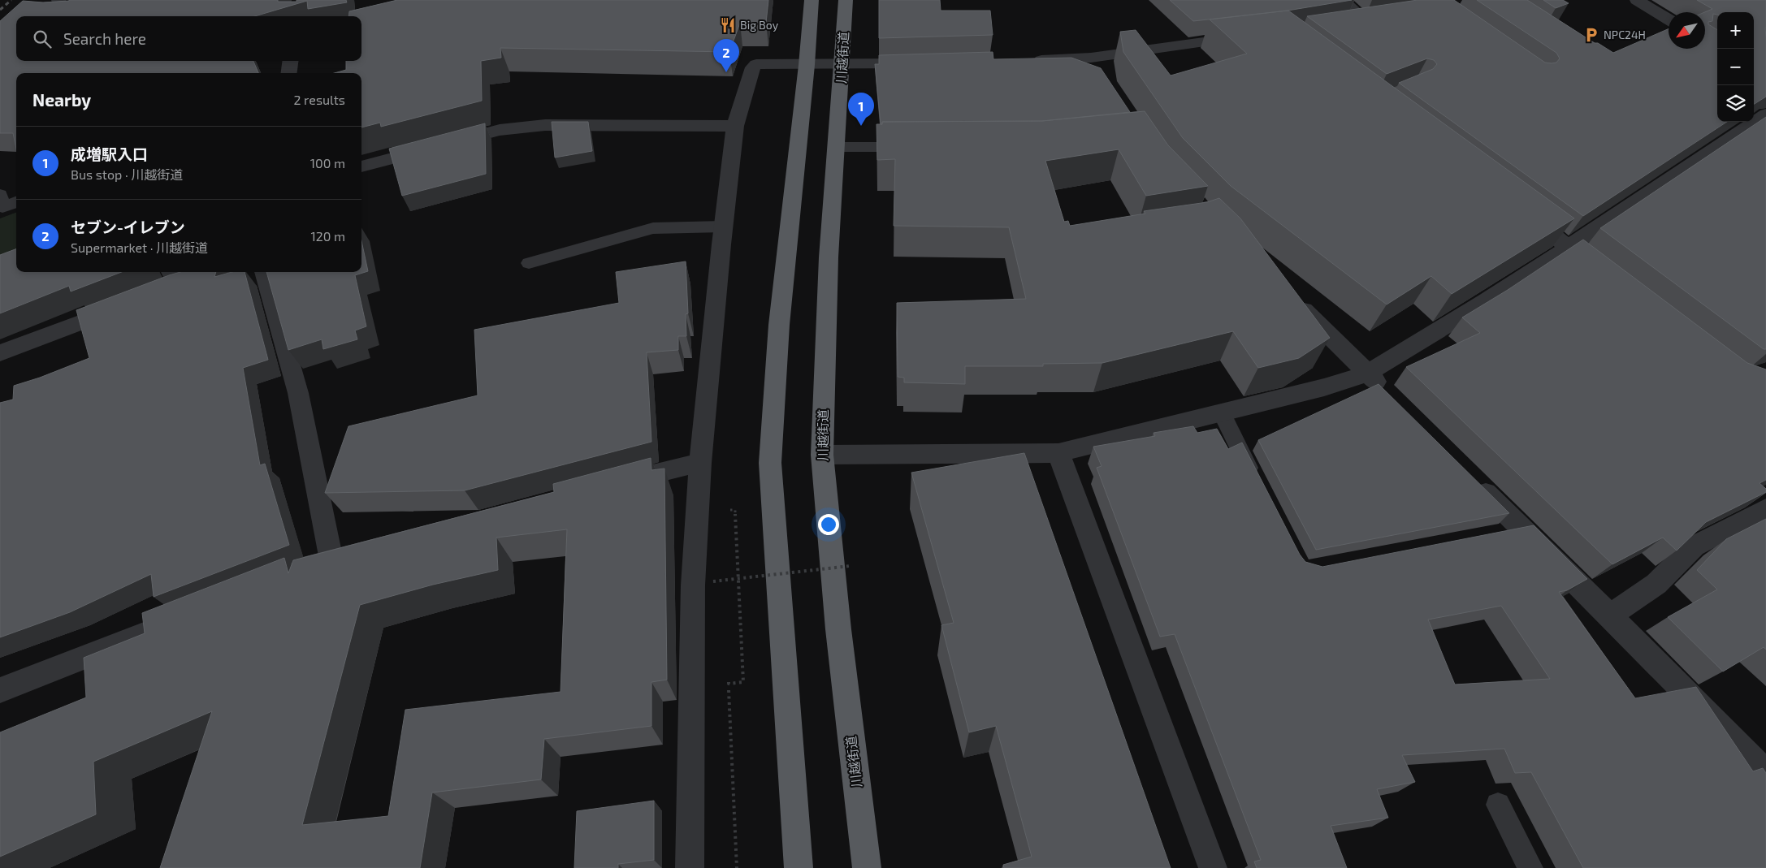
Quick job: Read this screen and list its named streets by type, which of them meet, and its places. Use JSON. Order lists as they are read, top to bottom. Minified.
{"streets":{"highway":["川越街道"]},"places":{"restaurant":["Big Boy"],"parking":["NPC24H"]},"north":"bottom left","page":{"map_buttons":["+","−"],"search":"Search here","pins":["2","1"],"heading":["Nearby","2 results"],"list":[{"mark":"1","name":"成増駅入口","note":"Bus stop · 川越街道","value":"100 m"},{"mark":"2","name":"セブン-イレブン","note":"Supermarket · 川越街道","value":"120 m"}]}}
